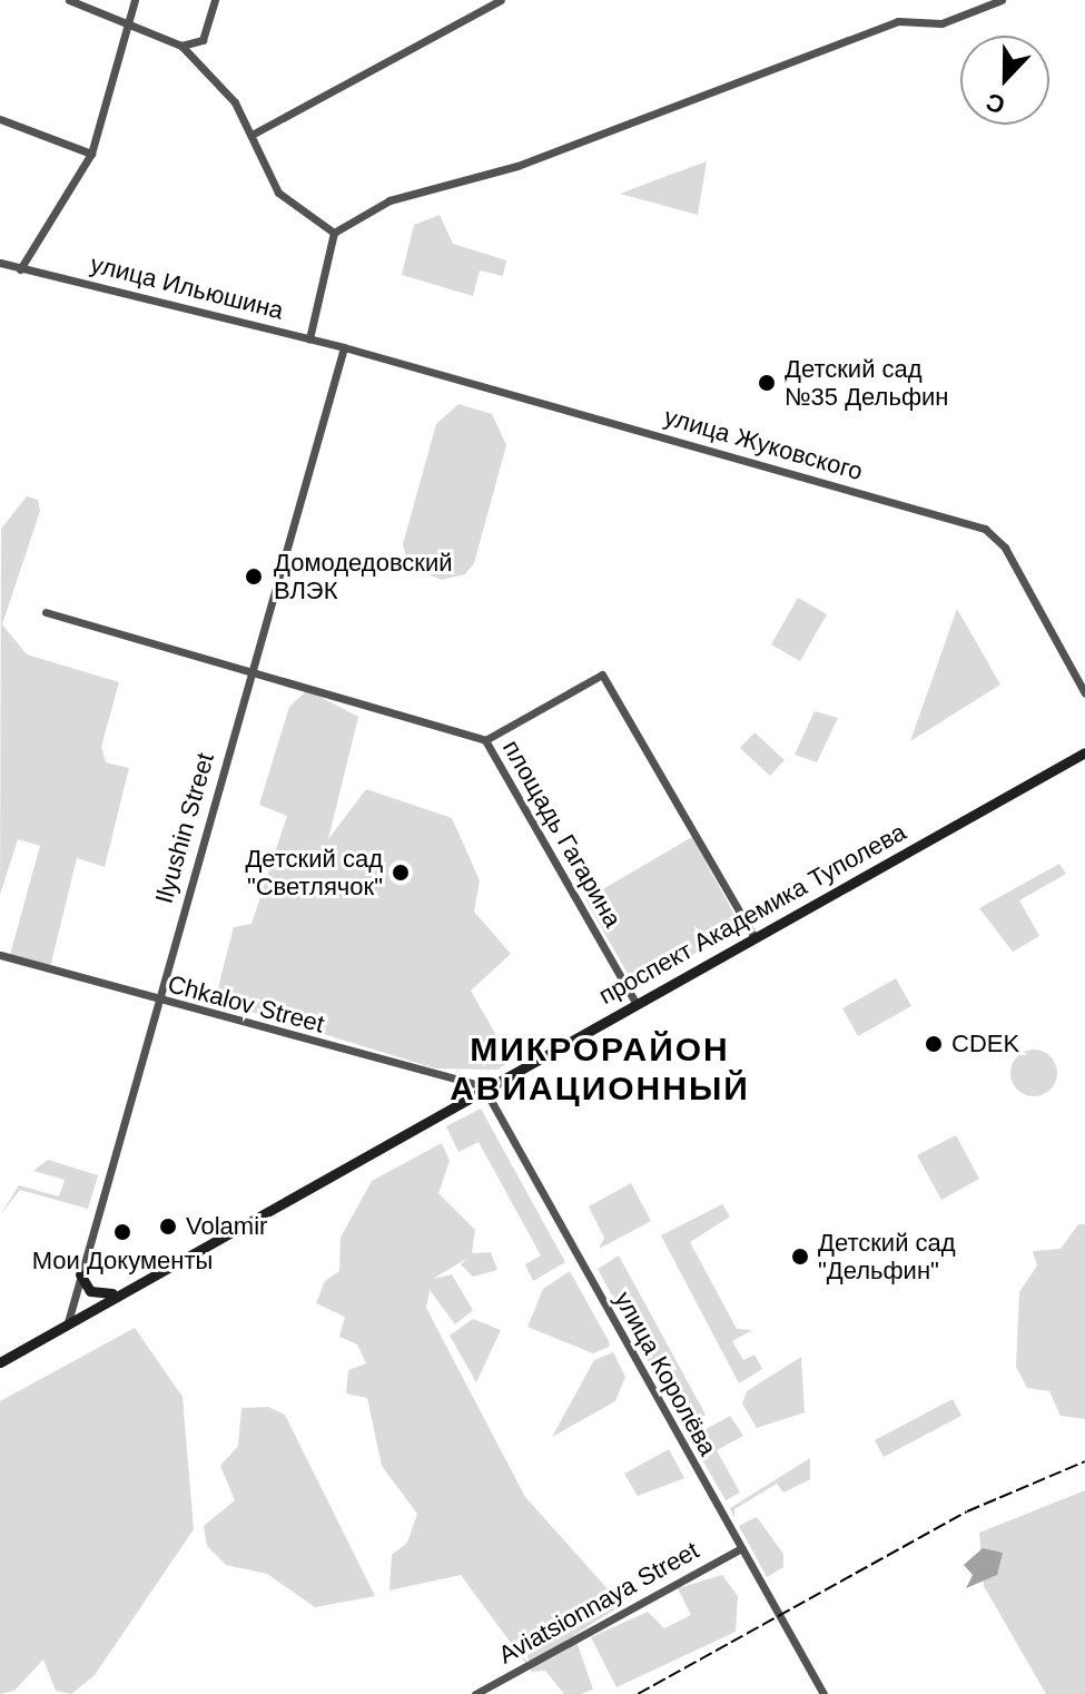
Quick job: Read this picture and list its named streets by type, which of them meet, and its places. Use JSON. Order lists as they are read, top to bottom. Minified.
{"streets":{"main road":["проспект Академика Туполева"],"street":["улица Ильюшина","улица Жуковского","Ilyushin Street","площадь Гагарина","Chkalov Street","улица Королёва","Aviatsionnaya Street"]},"crossings":[["улица Ильюшина","улица Жуковского"],["улица Ильюшина","Ilyushin Street"],["улица Жуковского","Ilyushin Street"],["Ilyushin Street","проспект Академика Туполева"],["Ilyushin Street","Chkalov Street"],["площадь Гагарина","проспект Академика Туполева"],["проспект Академика Туполева","Chkalov Street"],["проспект Академика Туполева","улица Королёва"],["Chkalov Street","улица Королёва"],["улица Королёва","Aviatsionnaya Street"]],"districts":["МИКРОРАЙОН АВИАЦИОННЫЙ"],"places":["Детский сад №35 Дельфин","Домодедовский ВЛЭК","Детский сад \"Светлячок\"","CDEK","Volamir","Мои Документы","Детский сад \"Дельфин\""],"north":"bottom"}
